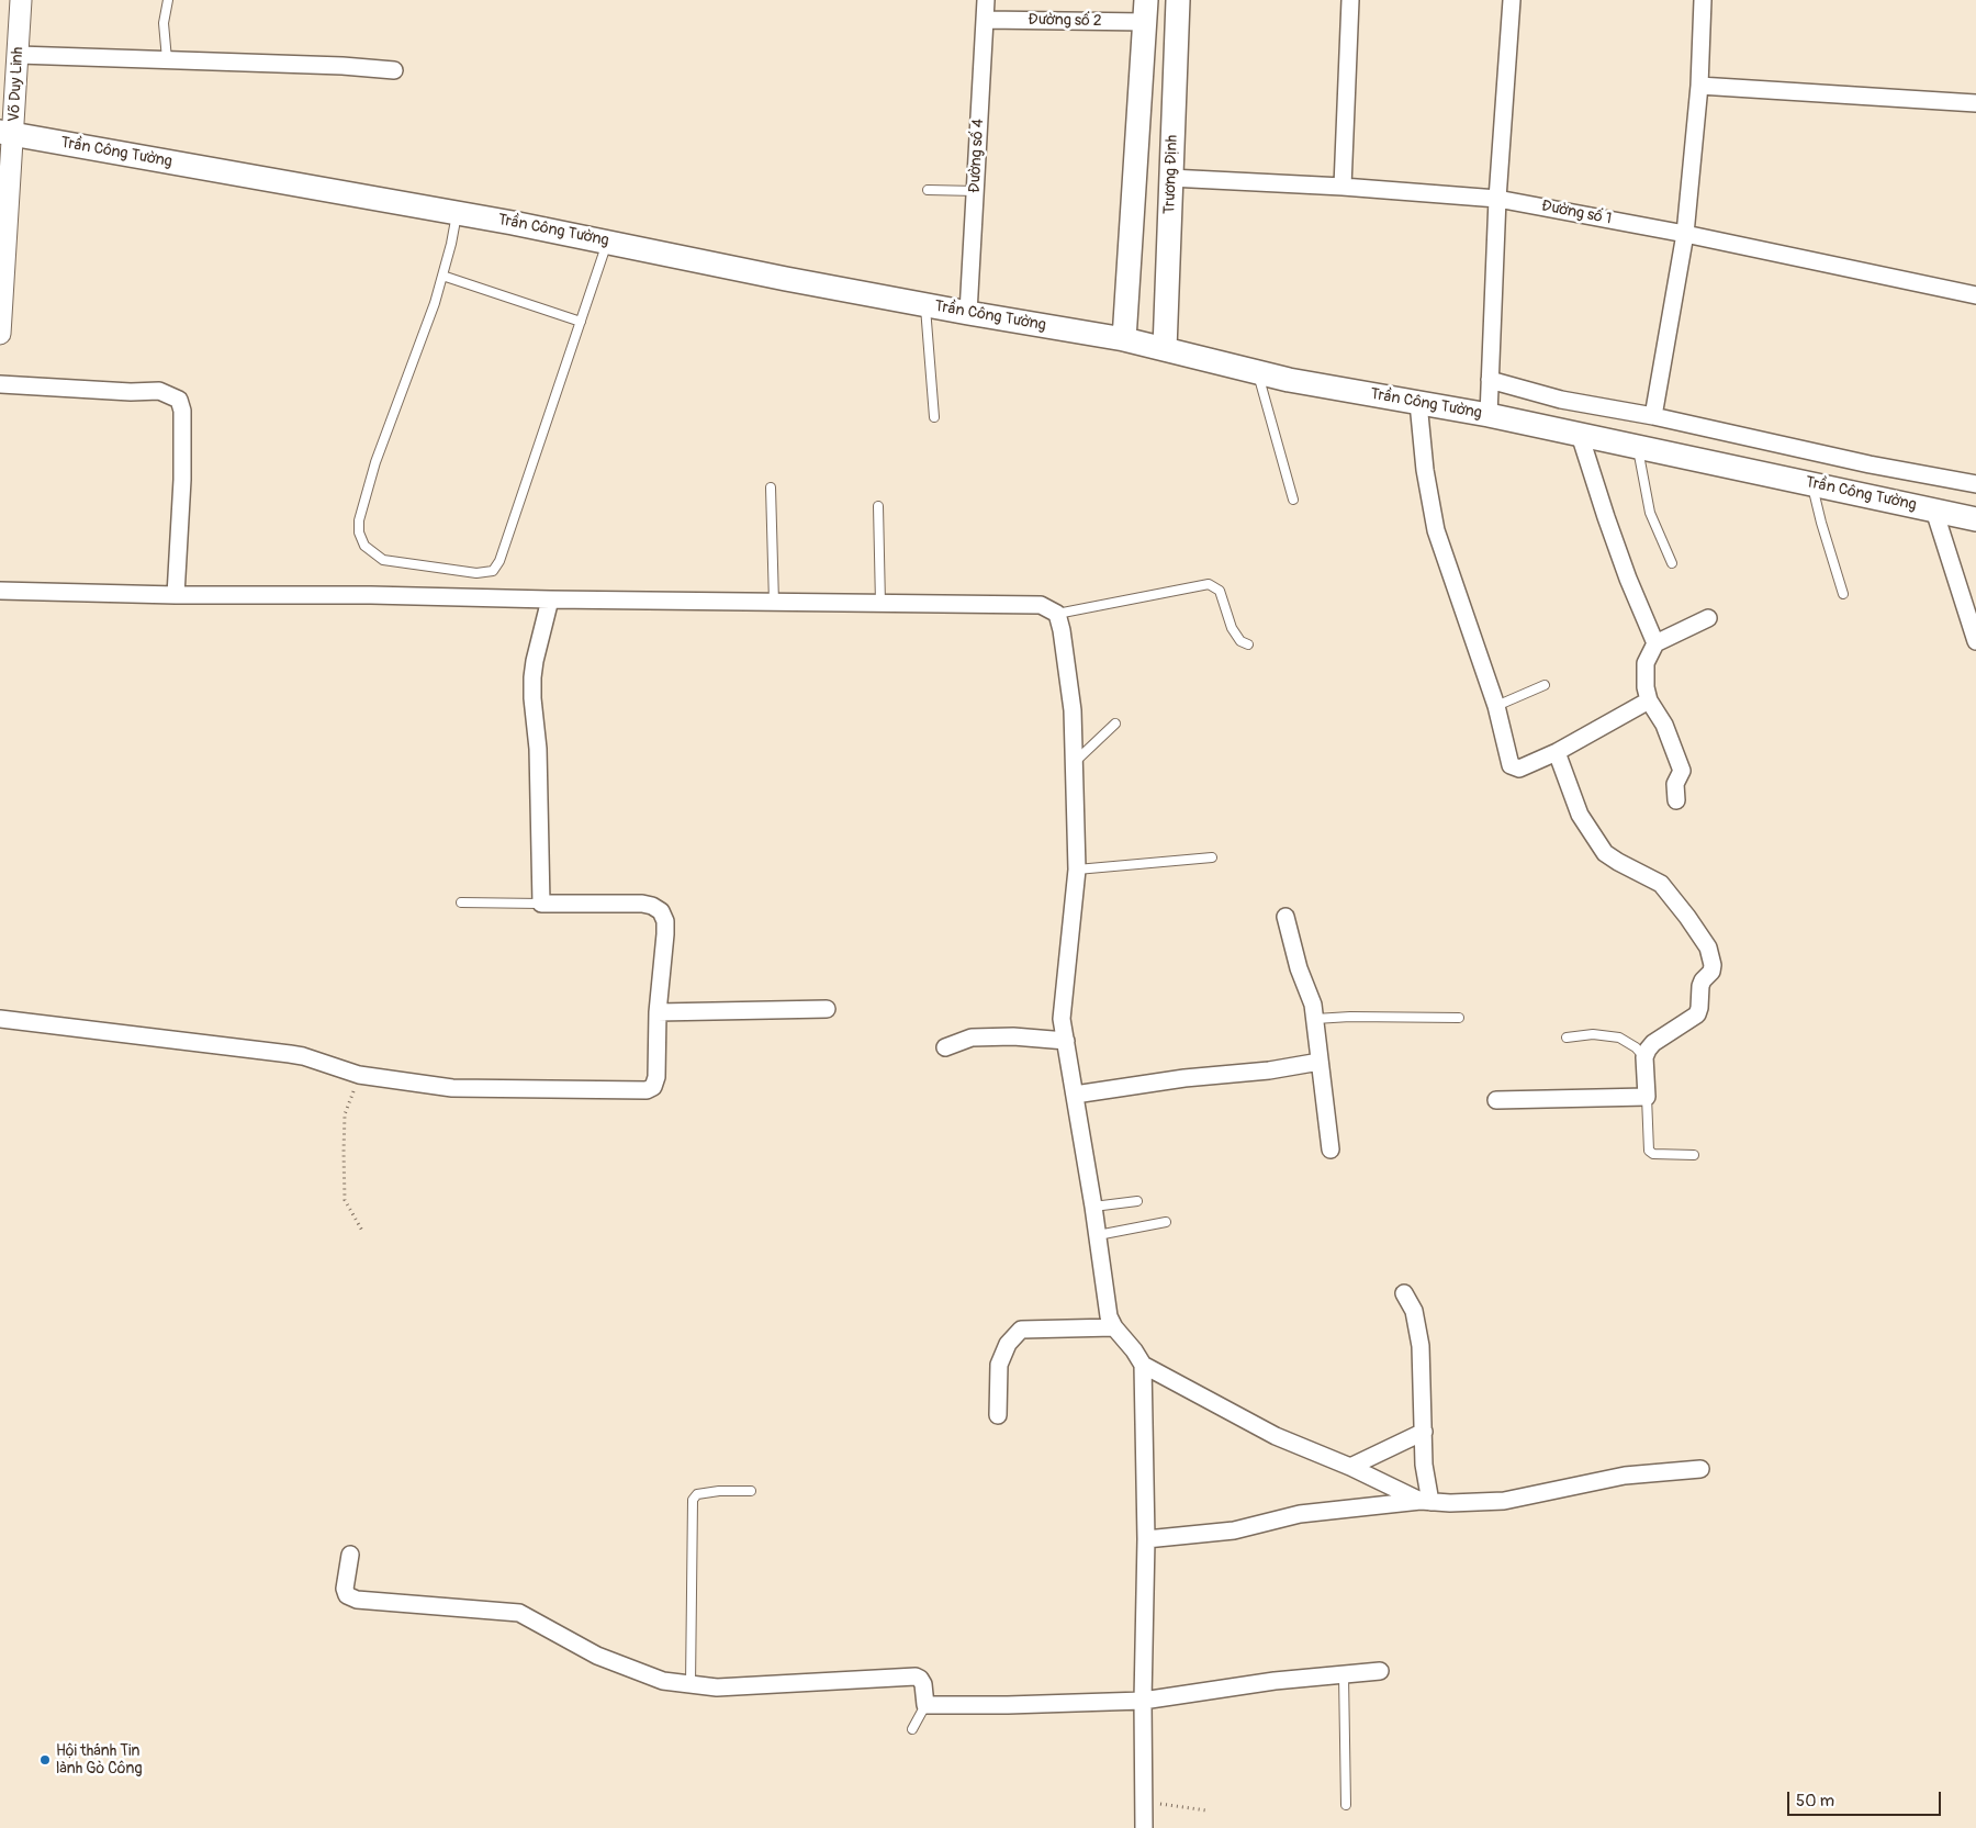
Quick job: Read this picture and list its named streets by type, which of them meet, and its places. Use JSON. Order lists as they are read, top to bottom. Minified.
{"streets":{"main road":["Trần Công Tường","Trương Định"],"street":["Đường số 2","Võ Duy Linh","Đường số 4","Đường số 1"]},"crossings":[["Đường số 2","Đường số 4"],["Võ Duy Linh","Trần Công Tường"],["Trần Công Tường","Đường số 4"],["Trần Công Tường","Trương Định"],["Trương Định","Đường số 1"]],"places":["Hội thánh Tin lành Gò Công"],"scale_bar":"50 m"}
